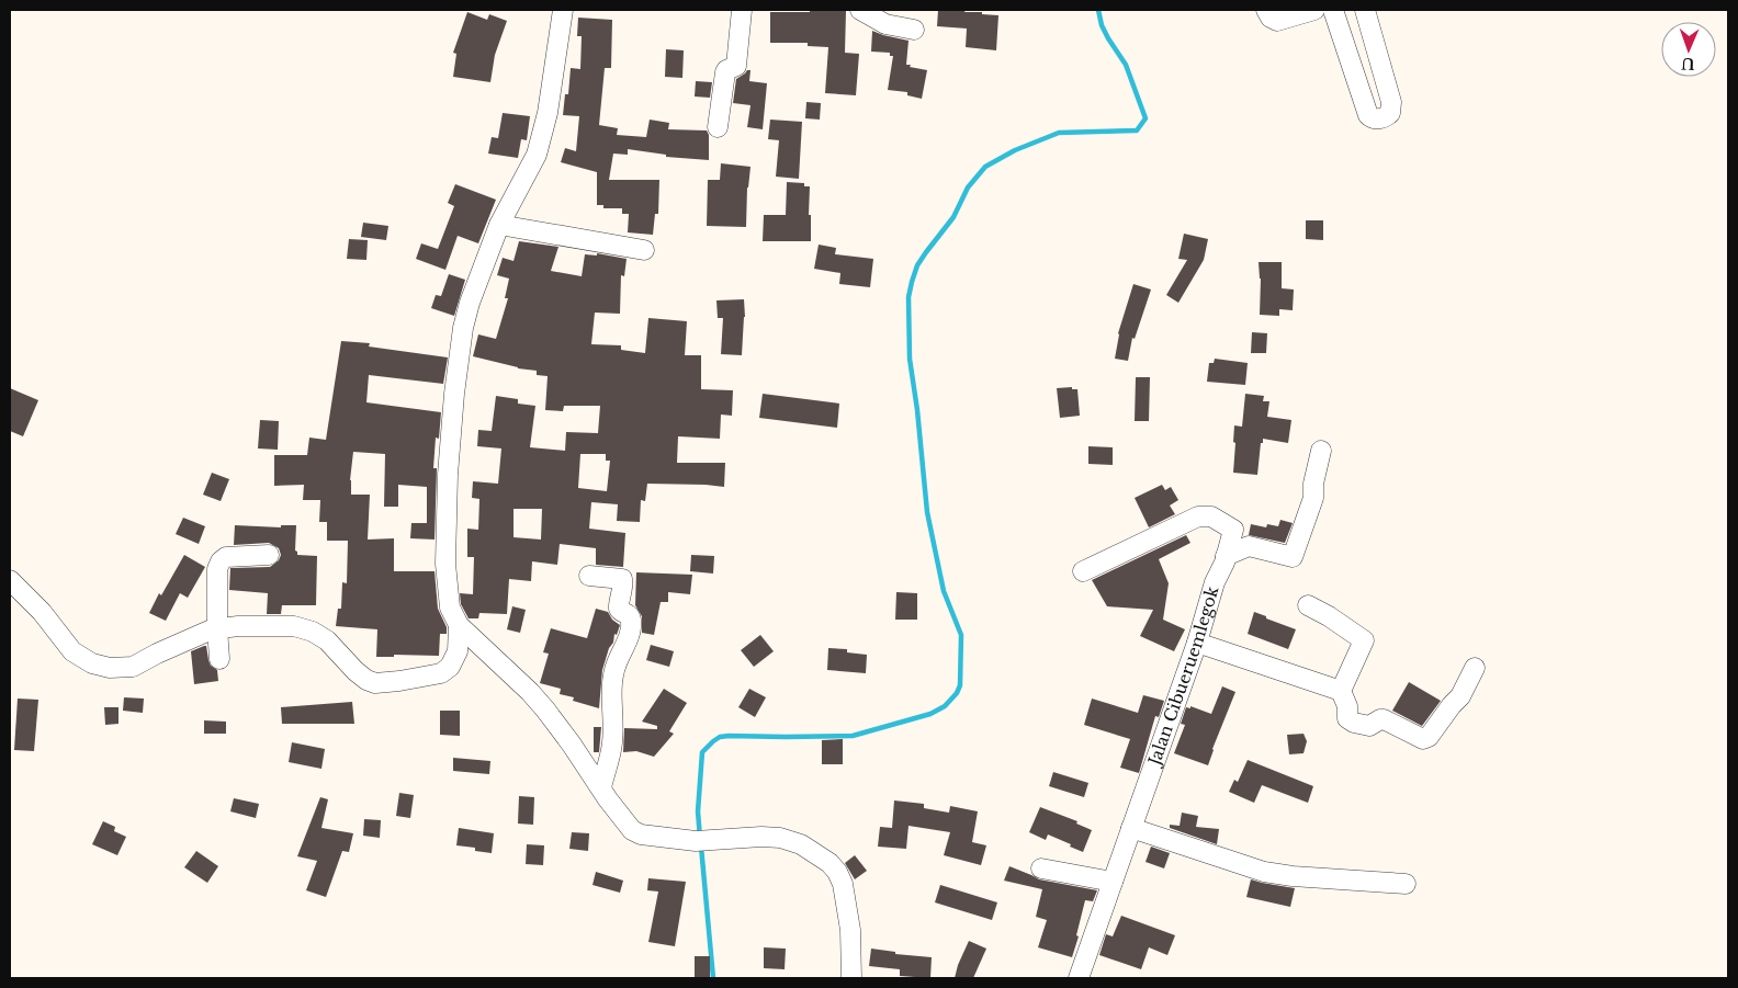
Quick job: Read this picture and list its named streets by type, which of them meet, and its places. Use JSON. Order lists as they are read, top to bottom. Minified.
{"streets":{"street":["Jalan Cibueruemlegok"]},"north":"bottom"}
